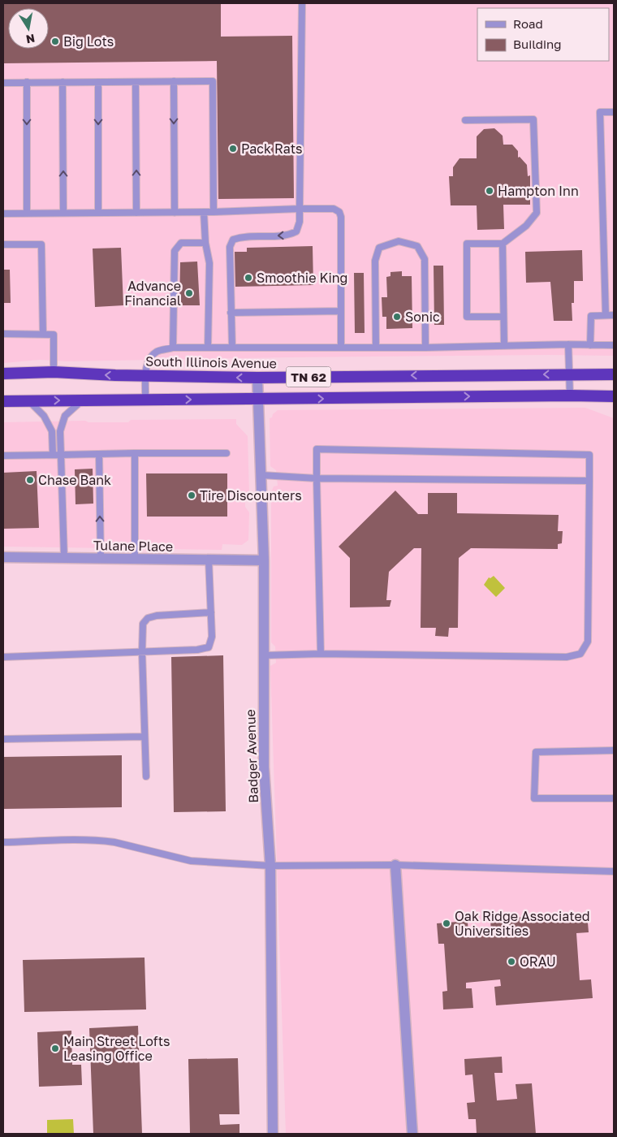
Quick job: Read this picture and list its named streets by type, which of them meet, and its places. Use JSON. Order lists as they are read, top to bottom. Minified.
{"streets":{"highway":["South Illinois Avenue","TN 62"],"street":["Tulane Place","Badger Avenue"]},"crossings":[["South Illinois Avenue","Badger Avenue"],["TN 62","Badger Avenue"],["Tulane Place","Badger Avenue"]],"places":["Big Lots","Pack Rats","Hampton Inn","Smoothie King","Advance Financial","Sonic","Chase Bank","Tire Discounters","Oak Ridge Associated Universities","ORAU","Main Street Lofts Leasing Office"],"legend":["Road","Building"],"north":"bottom"}
